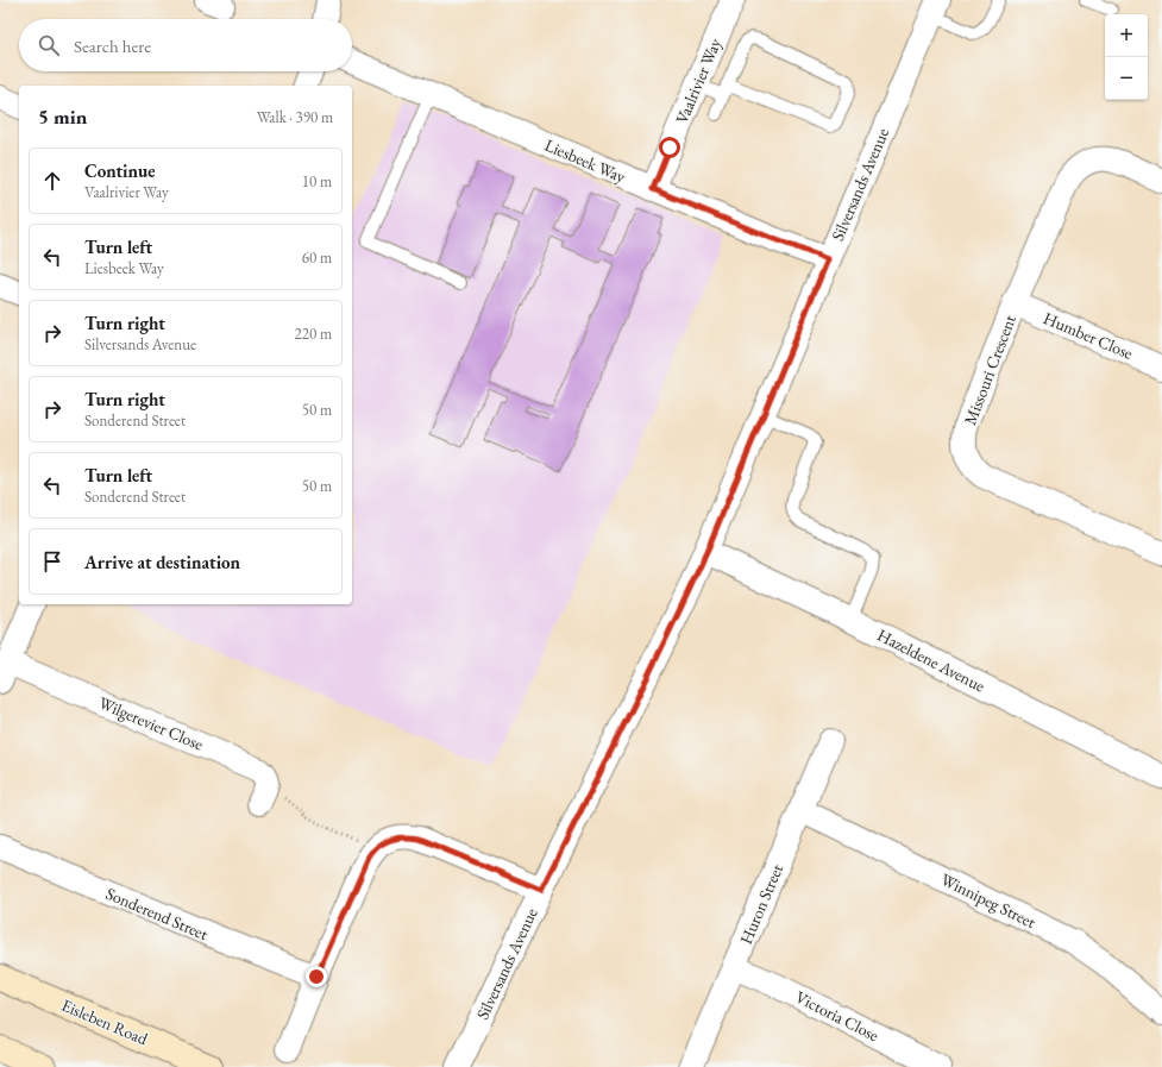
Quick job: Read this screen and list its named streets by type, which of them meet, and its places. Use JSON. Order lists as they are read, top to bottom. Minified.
{"streets":{"main road":["Eisleben Road"],"street":["Vaalrivier Way","Liesbeek Way","Silversands Avenue","Humber Close","Missouri Crescent","Hazeldene Avenue","Wilgerevier Close","Winnipeg Street","Huron Street","Sonderend Street","Victoria Close"]},"crossings":[["Vaalrivier Way","Liesbeek Way"],["Liesbeek Way","Silversands Avenue"],["Silversands Avenue","Hazeldene Avenue"],["Humber Close","Missouri Crescent"],["Winnipeg Street","Huron Street"],["Huron Street","Victoria Close"]],"page":{"map_buttons":["+","−"],"search":"Search here","heading":["5 min","Walk · 390 m"],"list":[["Continue","Vaalrivier Way","10 m"],["Turn left","Liesbeek Way","60 m"],["Turn right","Silversands Avenue","220 m"],["Turn right","Sonderend Street","50 m"],["Turn left","Sonderend Street","50 m"],"Arrive at destination"]}}
